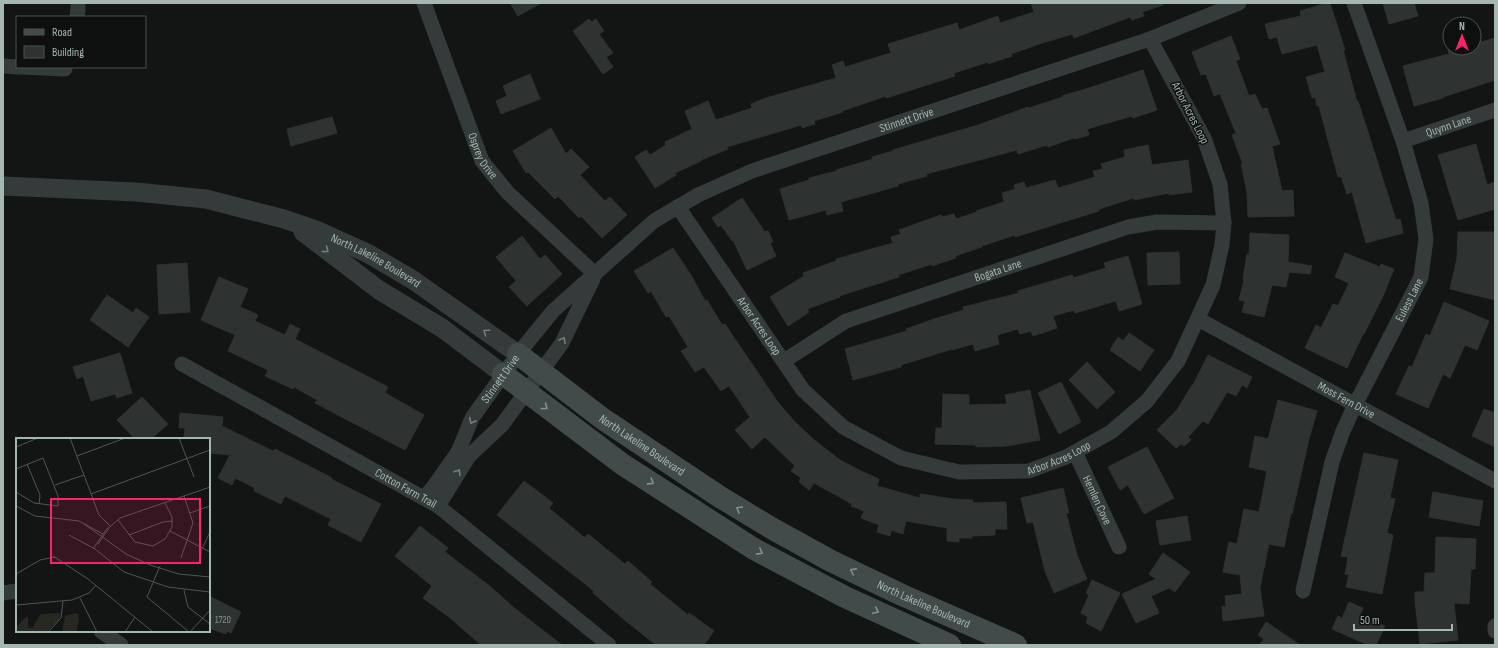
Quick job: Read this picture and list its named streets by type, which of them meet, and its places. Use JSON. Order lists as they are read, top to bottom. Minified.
{"streets":{"main road":["North Lakeline Boulevard"],"street":["Arbor Acres Loop","Stinnett Drive","Quynn Lane","Osprey Drive","Bogata Lane","Euless Lane","Moss Fern Drive","Cotton Farm Trail","Hemlen Cove"]},"crossings":[["Arbor Acres Loop","Stinnett Drive"],["Arbor Acres Loop","Bogata Lane"],["Arbor Acres Loop","Moss Fern Drive"],["Arbor Acres Loop","Hemlen Cove"],["Stinnett Drive","Osprey Drive"],["Stinnett Drive","North Lakeline Boulevard"],["Stinnett Drive","Cotton Farm Trail"],["Quynn Lane","Euless Lane"],["Euless Lane","Moss Fern Drive"]],"house_numbers":["1720"],"legend":["Road","Building"],"scale_bar":"50 m","north":"top"}
